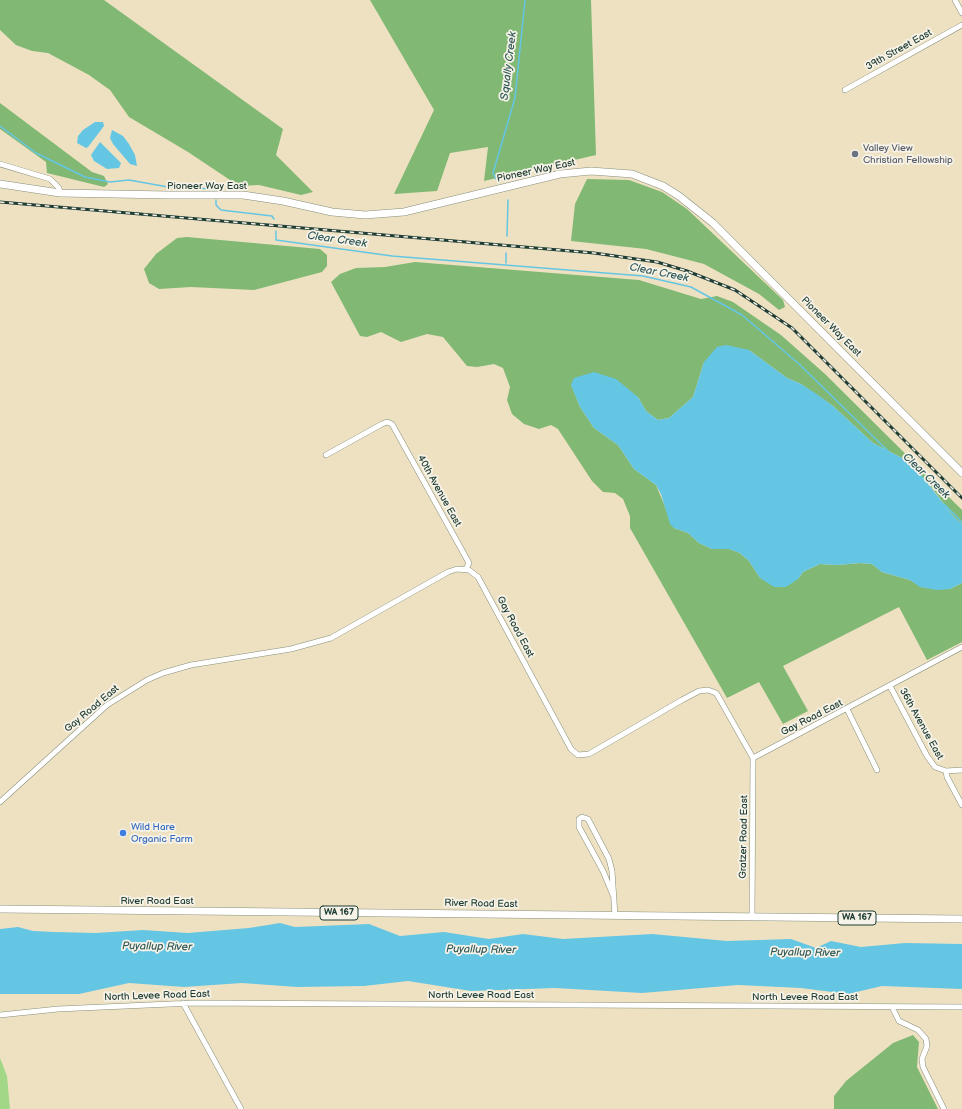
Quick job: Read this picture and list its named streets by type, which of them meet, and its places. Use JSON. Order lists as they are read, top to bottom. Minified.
{"streets":{"main road":["Pioneer Way East","River Road East","WA 167"],"street":["39th Street East","40th Avenue East","Gay Road East","36th Avenue East","Gratzer Road East","North Levee Road East"]},"crossings":[["40th Avenue East","Gay Road East"],["Gay Road East","36th Avenue East"],["Gay Road East","Gratzer Road East"],["Gratzer Road East","River Road East"]],"water":["Squally Creek","Clear Creek","Puyallup River"],"places":["Valley View Christian Fellowship","Wild Hare Organic Farm"]}
